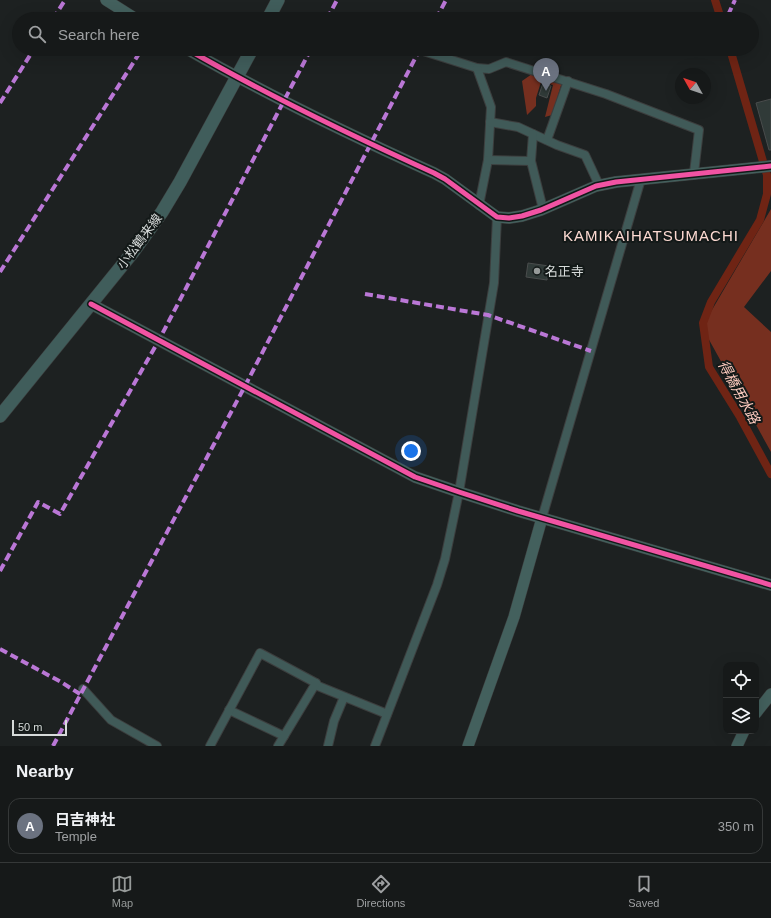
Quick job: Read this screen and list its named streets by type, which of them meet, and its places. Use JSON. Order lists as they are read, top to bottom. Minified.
{"streets":{"main road":["小松鶴来線"]},"districts":["KAMIKAIHATSUMACHI"],"water":["得橋用水路"],"places":["名正寺"],"scale_bar":"50 m","north":"top left","page":{"search":"Search here","pins":"A","scale":"50 m","heading":"Nearby","list":[{"mark":"A","name":"日吉神社","note":"Temple","value":"350 m"}],"nav":["Map","Directions","Saved"]}}
